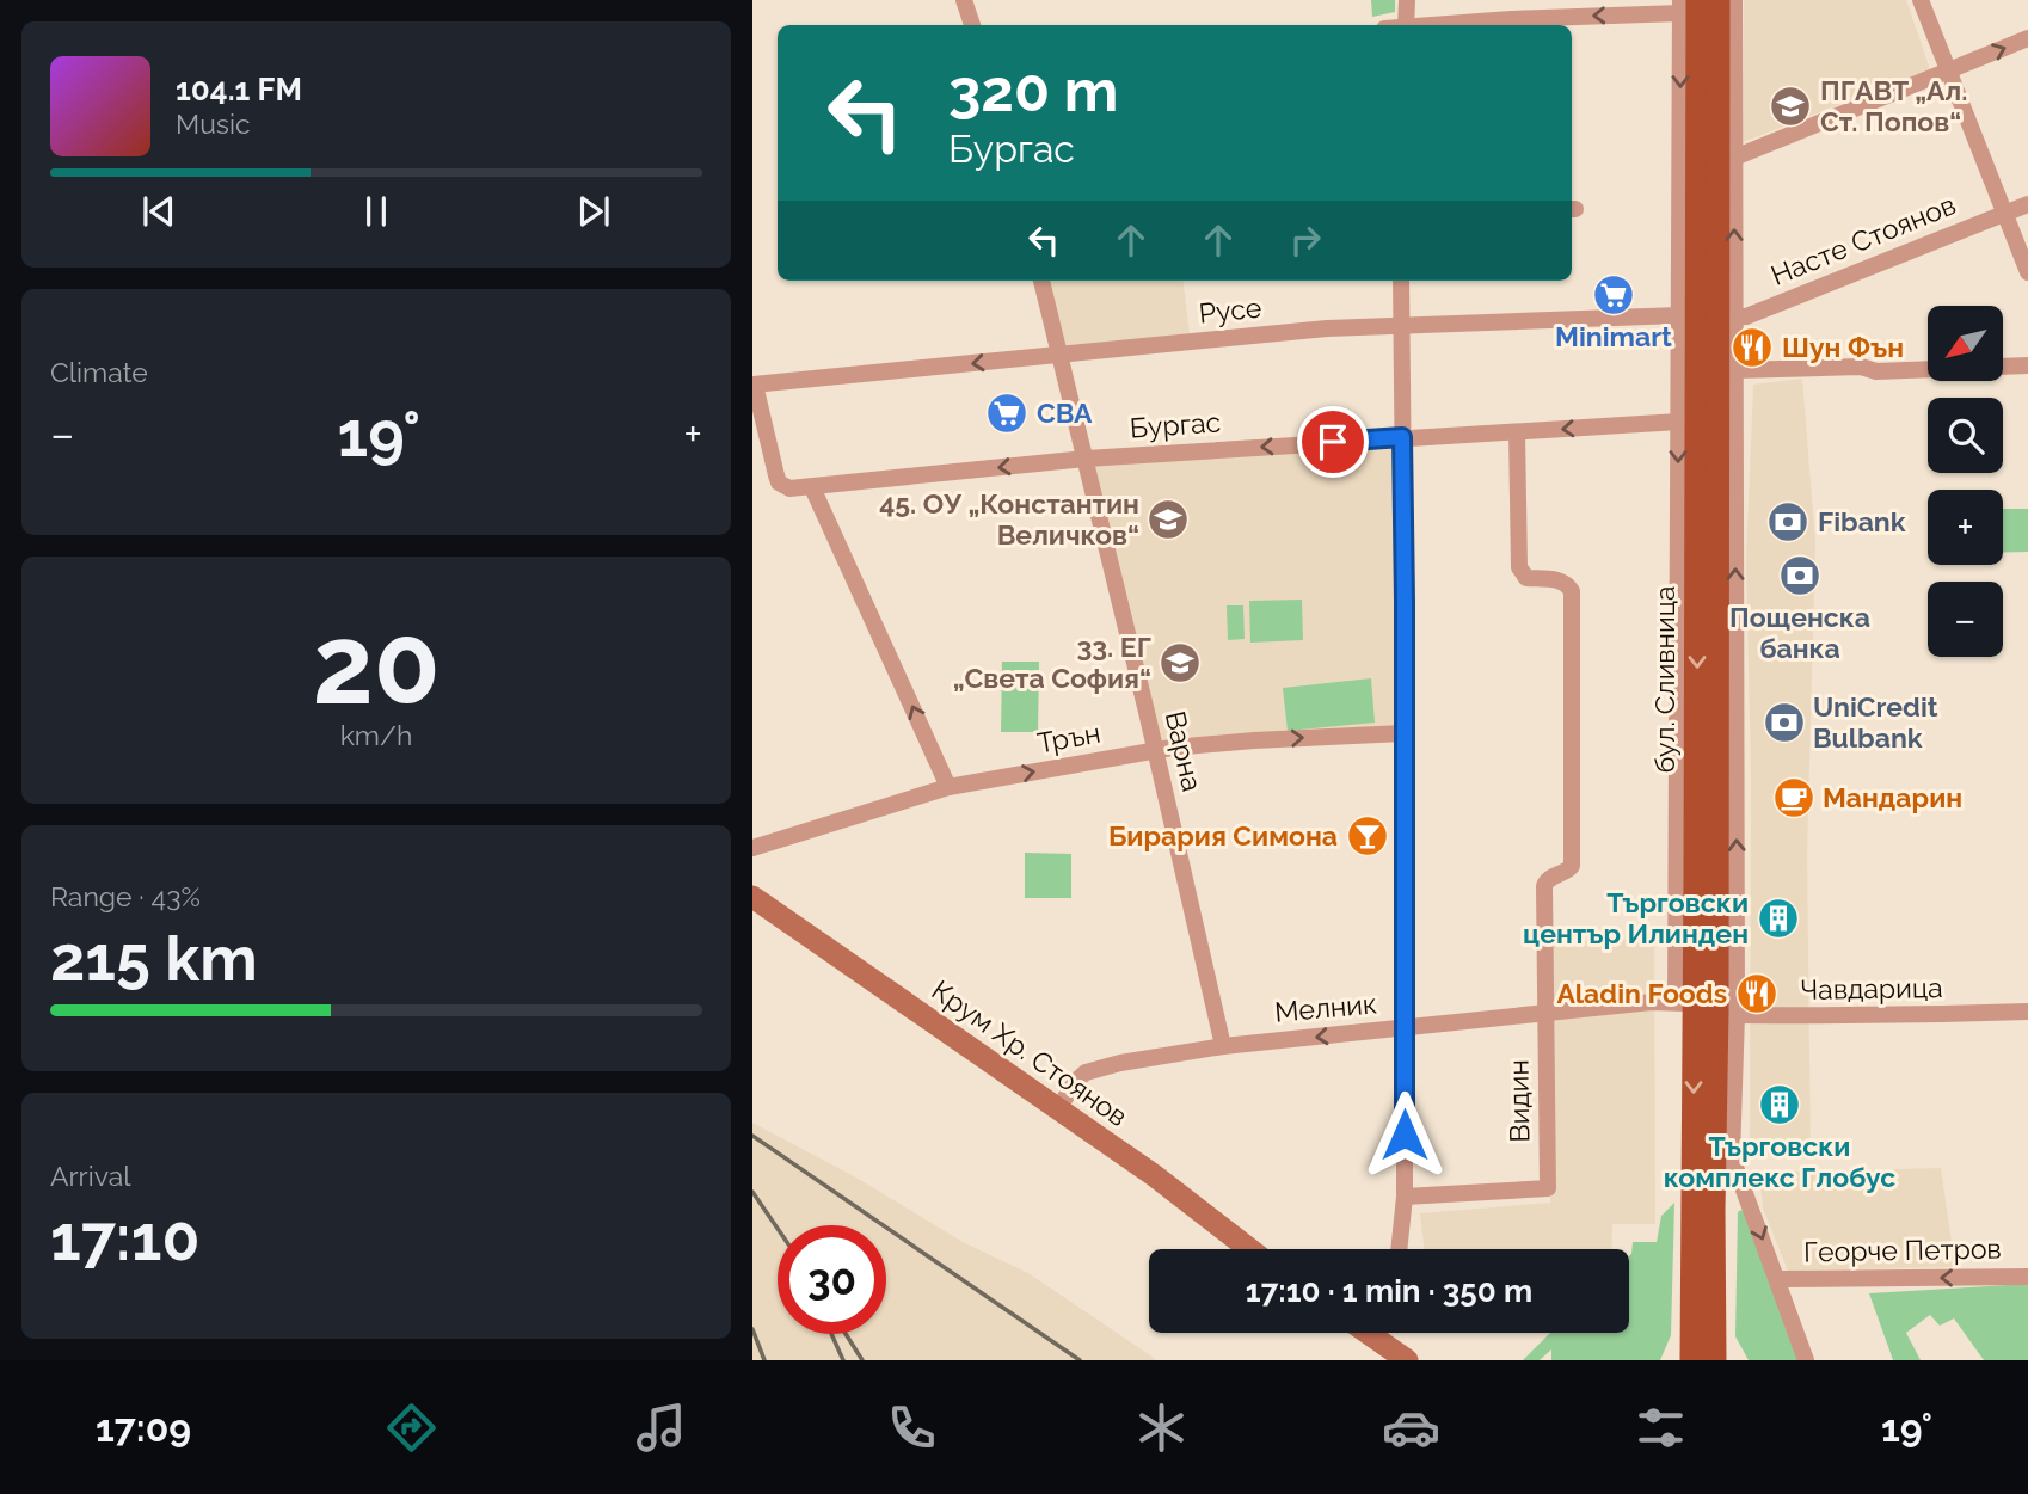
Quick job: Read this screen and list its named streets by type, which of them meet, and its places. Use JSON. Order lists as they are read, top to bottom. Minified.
{"streets":{"main road":["бул. Сливница"],"street":["Насте Стоянов","Русе","Бургас","Трън","Варна","Чавдарица","Мелник","Крум Хр. Стоянов","Видин","Георче Петров"]},"crossings":[["Насте Стоянов","Русе"],["Насте Стоянов","бул. Сливница"],["Русе","Бургас"],["Русе","бул. Сливница"],["Русе","Варна"],["Бургас","бул. Сливница"],["Бургас","Варна"],["Бургас","Видин"],["бул. Сливница","Чавдарица"],["бул. Сливница","Мелник"],["Трън","Варна"],["Варна","Мелник"],["Чавдарица","Мелник"],["Мелник","Крум Хр. Стоянов"],["Мелник","Видин"]],"one_way":["Бургас","Трън","Георче Петров"],"places":{"school or university":["ПГАВТ „Ал. Ст. Попов“","45. ОУ „Константин Величков“","33. ЕГ „Света София“"],"supermarket":["Minimart","CBA"],"restaurant":["Шун Фън","Aladin Foods"],"bank":["Fibank","Пощенска банка","UniCredit Bulbank"],"cafe":["Мандарин"],"bar":["Бирария Симона"],"building":["Търговски център Илинден","Търговски комплекс Глобус"]},"north":"bottom left","page":{"turn":["320 m","Бургас"],"song":["104.1 FM","Music"],"tile":["Climate",["20","km/h"],["Range · 43%","215 km"],["Arrival","17:10"]],"map_buttons":["+","−"],"heat":["−","19°","+"],"limit":"30","trip":"17:10 · 1 min · 350 m","tabs":["17:09","19°"]}}
